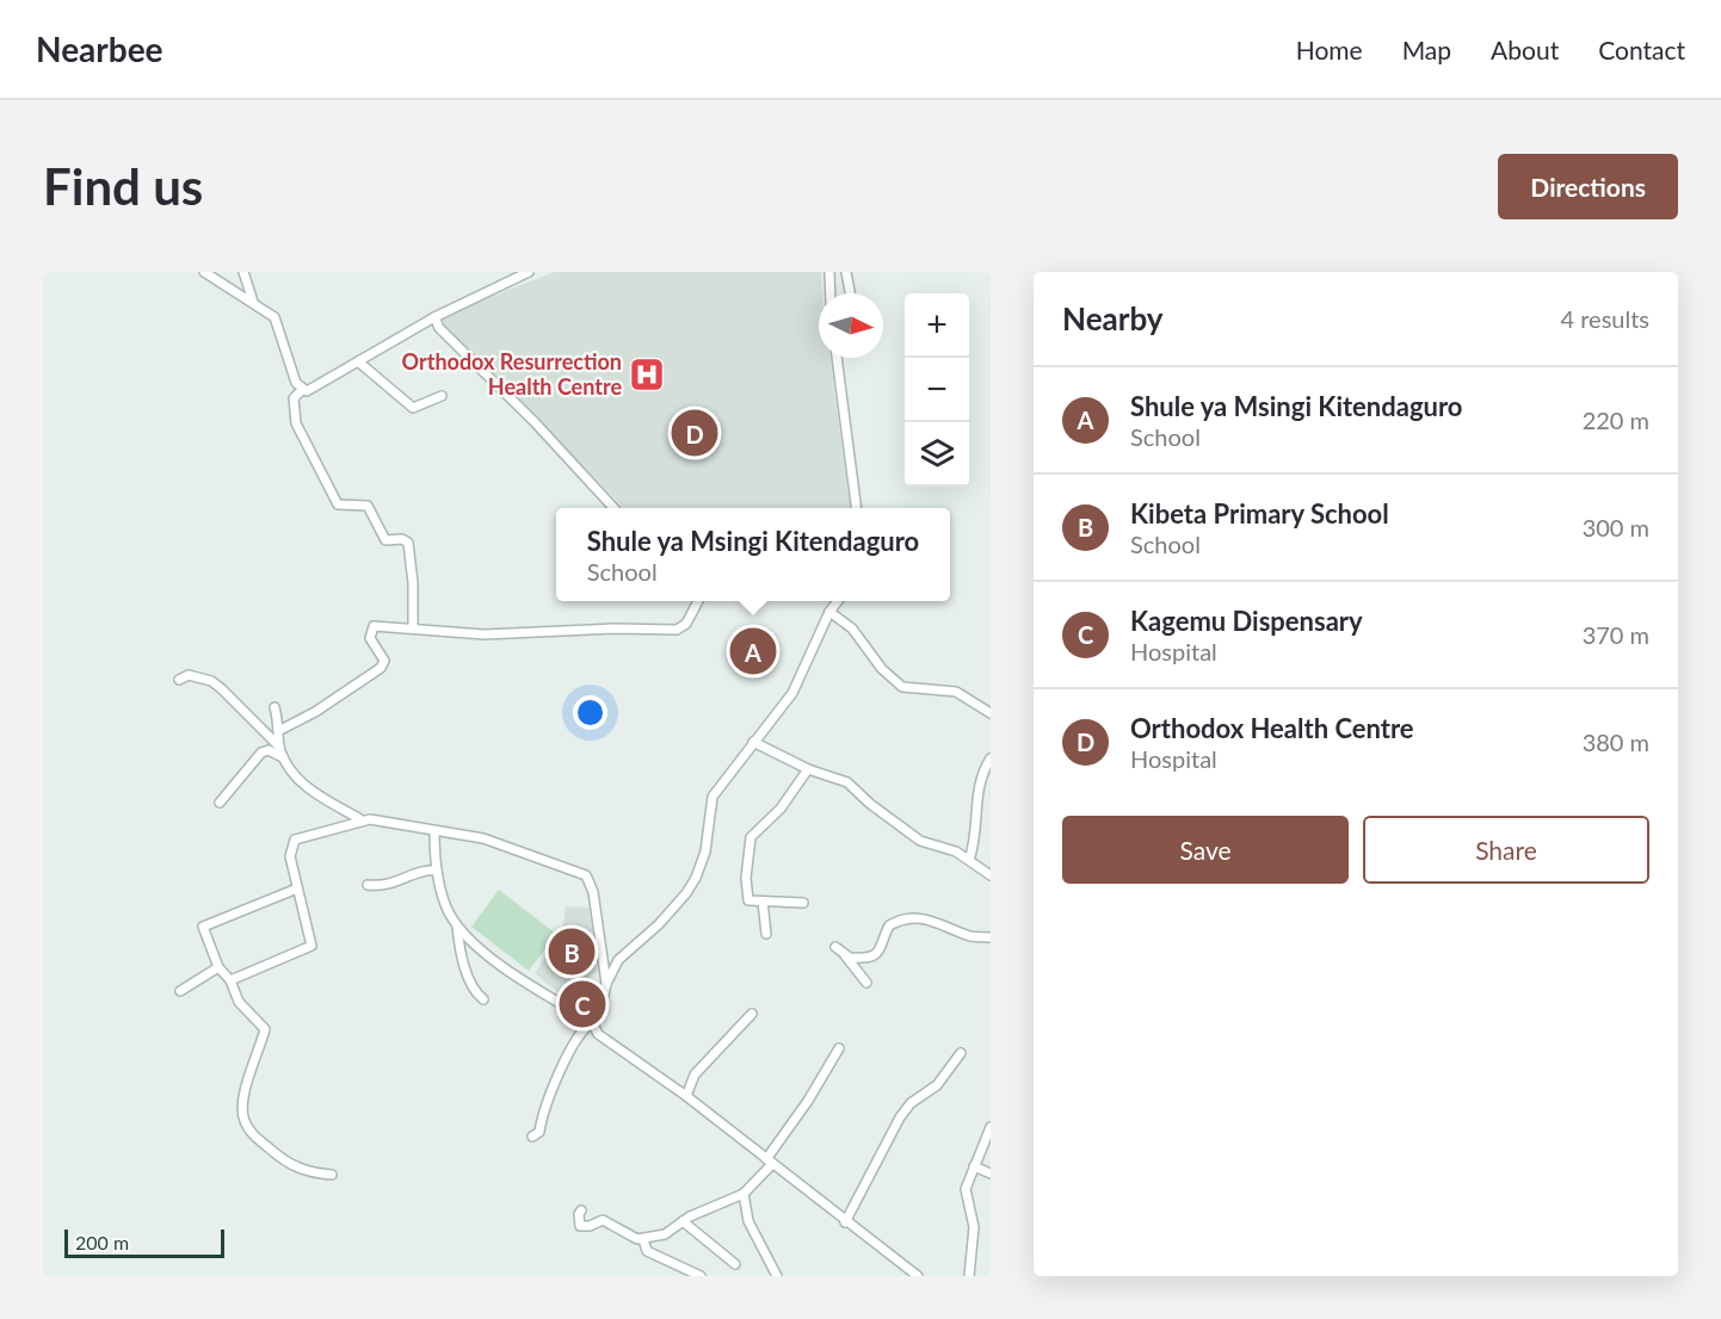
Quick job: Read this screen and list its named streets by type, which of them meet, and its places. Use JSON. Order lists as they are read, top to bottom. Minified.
{"places":{"hospital":["Orthodox Resurrection Health Centre"]},"scale_bar":"200 m","north":"right","page":{"header":"Nearbee","nav":["Home","Map","About","Contact"],"buttons":["Directions",["Save","Share"]],"title":"Find us","heading":["Nearby","4 results"],"map_buttons":["+","−"],"list":[{"mark":"A","name":"Shule ya Msingi Kitendaguro","note":"School","value":"220 m"},{"mark":"B","name":"Kibeta Primary School","note":"School","value":"300 m"},{"mark":"C","name":"Kagemu Dispensary","note":"Hospital","value":"370 m"},{"mark":"D","name":"Orthodox Health Centre","note":"Hospital","value":"380 m"}],"pins":["D","A","B","C"],"popup":["Shule ya Msingi Kitendaguro","School"],"scale":"200 m"}}
